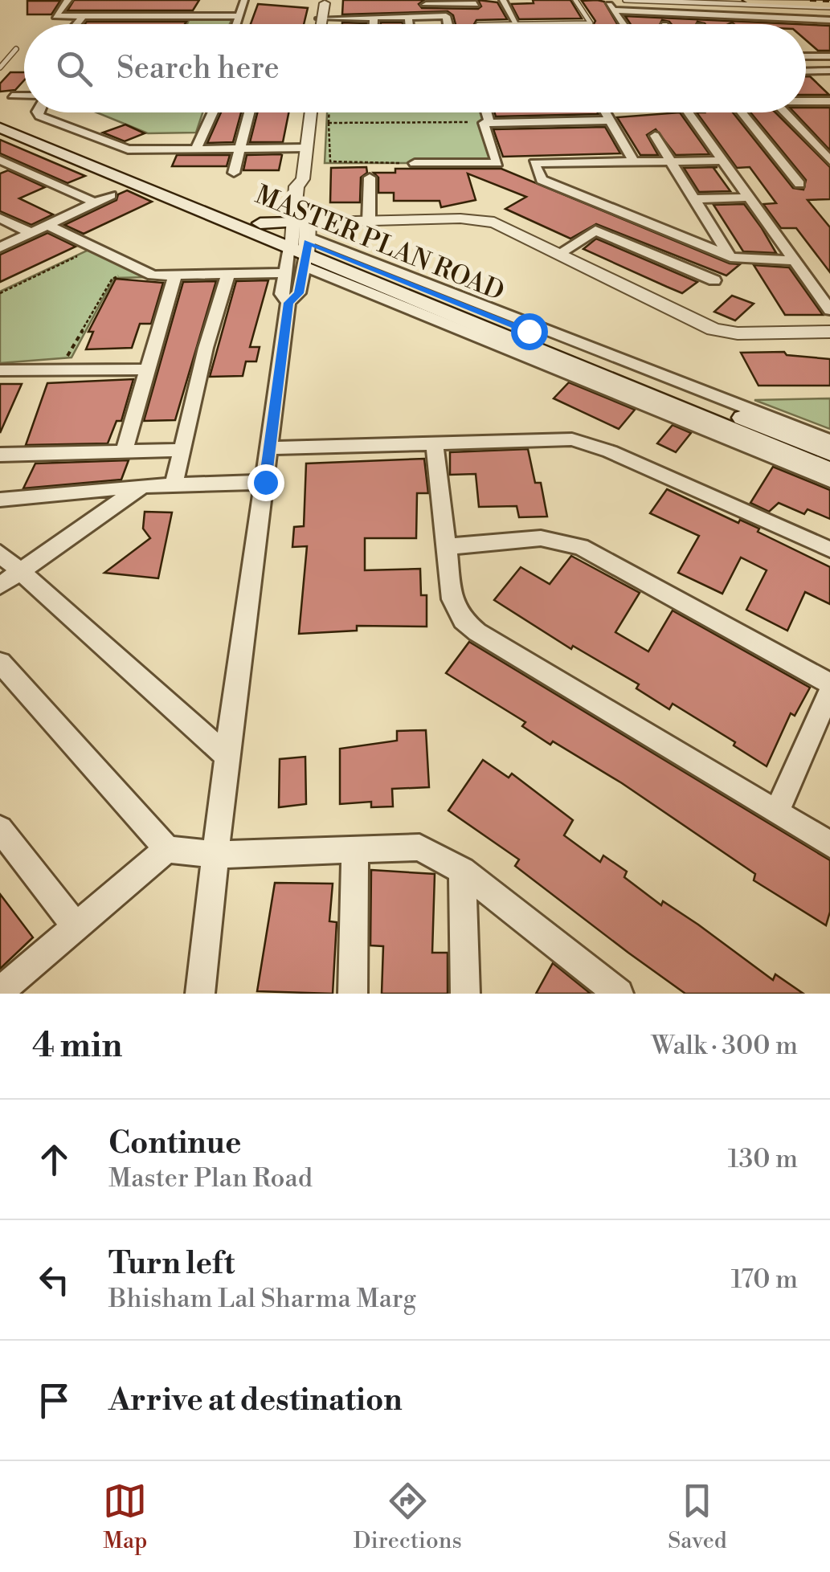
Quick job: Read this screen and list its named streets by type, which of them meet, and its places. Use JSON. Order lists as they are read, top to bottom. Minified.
{"streets":{"main road":["MASTER PLAN ROAD"]},"page":{"search":"Search here","heading":["4 min","Walk · 300 m"],"list":[["Continue","Master Plan Road","130 m"],["Turn left","Bhisham Lal Sharma Marg","170 m"],"Arrive at destination"],"nav":["Map","Directions","Saved"]}}
